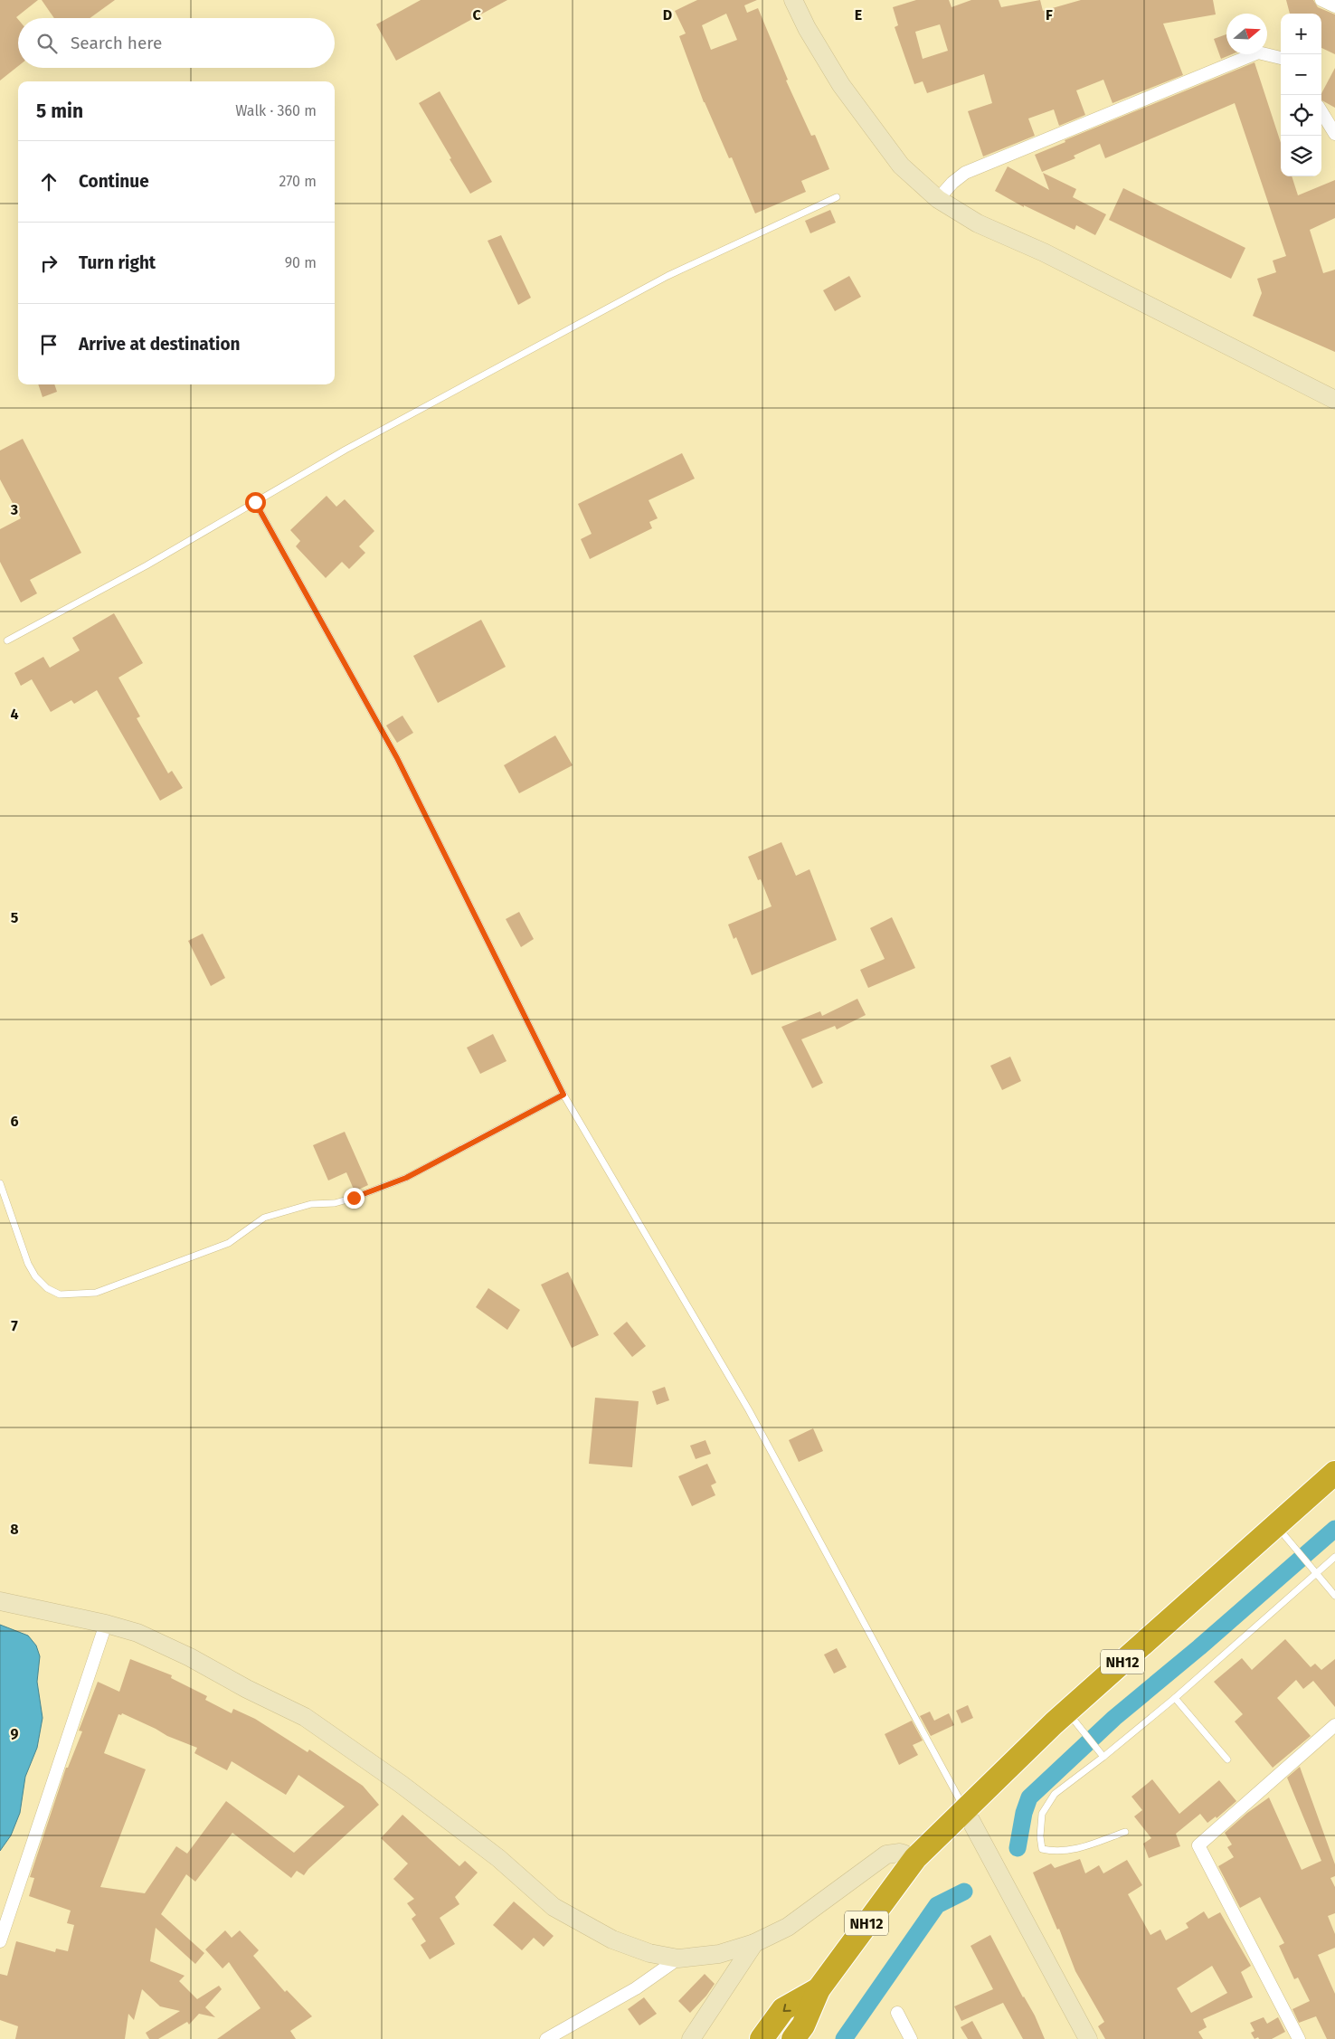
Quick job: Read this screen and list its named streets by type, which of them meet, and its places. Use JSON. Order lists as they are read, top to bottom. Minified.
{"streets":{"highway":["NH12"]},"north":"right","page":{"map_buttons":["+","−"],"search":"Search here","heading":["5 min","Walk · 360 m"],"list":[["Continue","270 m"],["Turn right","90 m"],"Arrive at destination"]},"grid":{"columns":["C","D","E","F"],"rows":["3","4","5","6","7","8","9"]}}
